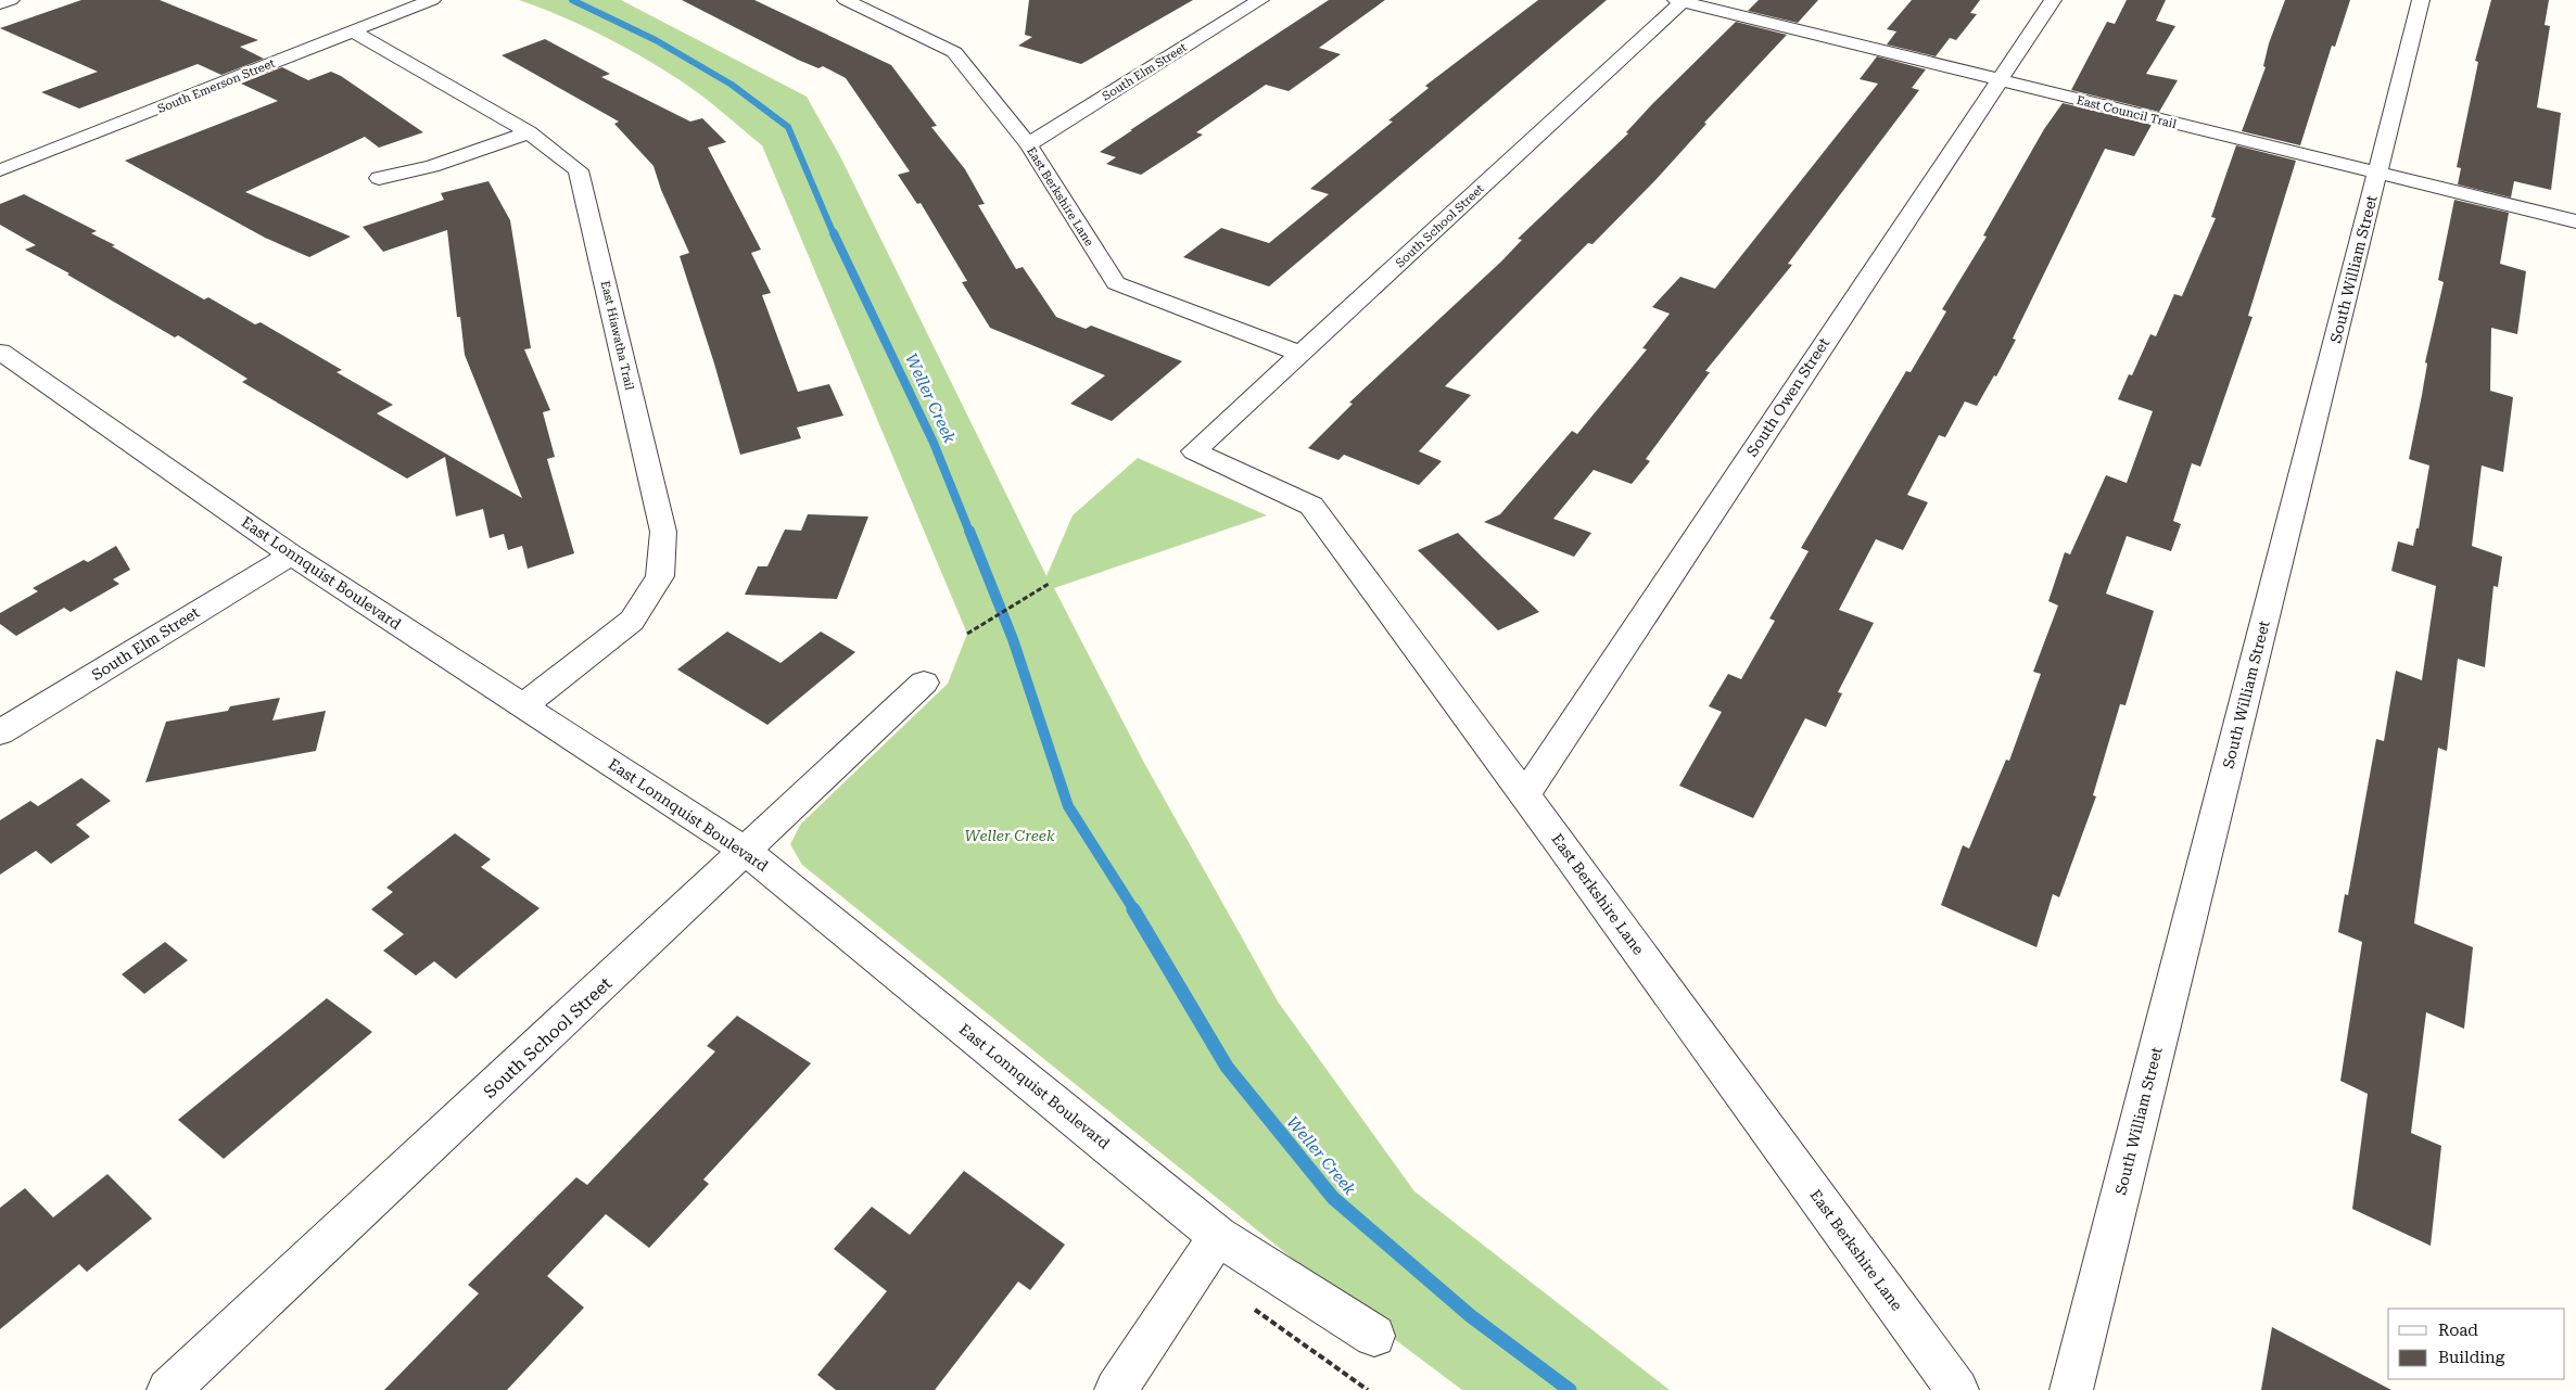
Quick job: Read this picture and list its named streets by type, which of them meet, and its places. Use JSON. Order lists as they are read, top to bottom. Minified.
{"streets":{"street":["South Elm Street","South Emerson Street","East Council Trail","East Berkshire Lane","South School Street","South William Street","East Hiawatha Trail","South Owen Street","East Lonnquist Boulevard"]},"crossings":[["South Elm Street","East Berkshire Lane"],["South Elm Street","East Lonnquist Boulevard"],["South Emerson Street","East Hiawatha Trail"],["East Council Trail","South School Street"],["East Council Trail","South William Street"],["East Council Trail","South Owen Street"],["East Berkshire Lane","South School Street"],["East Berkshire Lane","South Owen Street"],["South School Street","East Lonnquist Boulevard"],["East Hiawatha Trail","East Lonnquist Boulevard"]],"water":["Weller Creek"],"parks":["Weller Creek"],"legend":["Road","Building"]}
